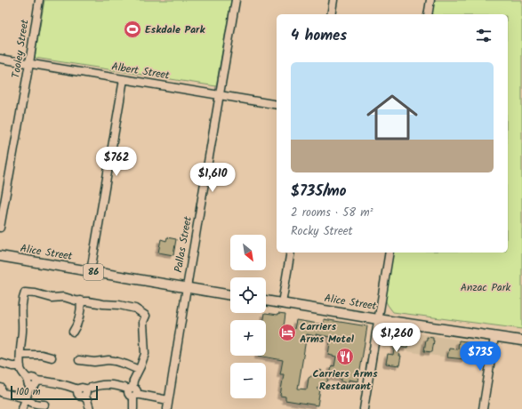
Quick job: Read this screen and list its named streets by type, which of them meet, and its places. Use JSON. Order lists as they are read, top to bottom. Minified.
{"streets":{"main road":["Alice Street","86"],"street":["Tooley Street","Albert Street","Pallas Street"]},"crossings":[["Tooley Street","Albert Street"],["Albert Street","Pallas Street"],["Pallas Street","Alice Street"]],"parks":["Anzac Park"],"places":{"sports":["Eskdale Park"],"hotel":["Carriers Arms Motel"],"restaurant":["Carriers Arms Restaurant"]},"scale_bar":"100 m","north":"bottom right","page":{"heading":"4 homes","list":[{"name":"$735/mo","note":"2 rooms · 58 m² · Rocky Street"}],"price":["$762","$1,610","$1,260","$735"],"map_buttons":["+","−"],"scale":"100 m"}}
